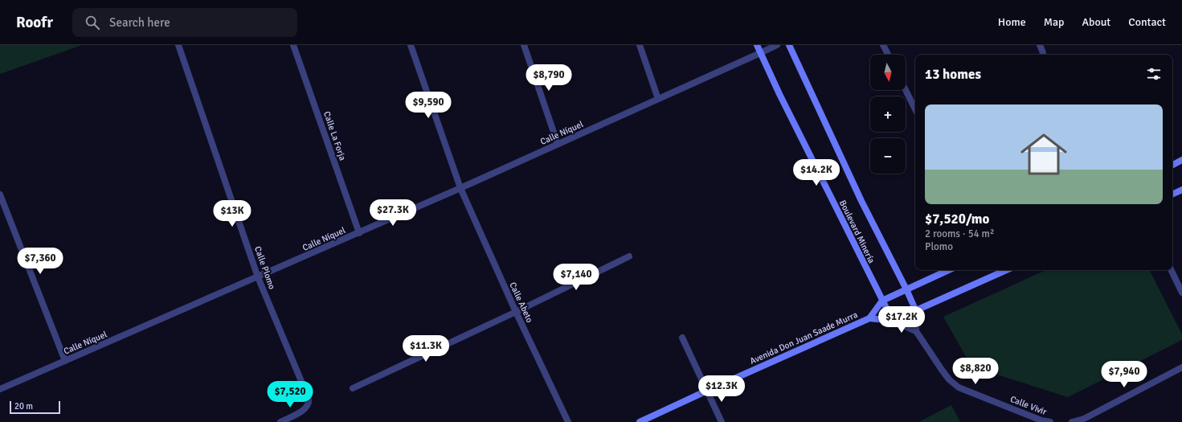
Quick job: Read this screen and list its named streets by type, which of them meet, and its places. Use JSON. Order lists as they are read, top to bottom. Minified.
{"streets":{"street":["Calle Níquel","Calle La Forja","Boulevard Minería","Calle Plomo","Calle Abeto","Avenida Don Juan Saade Murra","Calle Vivir"]},"crossings":[["Calle Níquel","Calle La Forja"],["Calle Níquel","Boulevard Minería"],["Calle Níquel","Calle Plomo"],["Calle Níquel","Calle Abeto"],["Boulevard Minería","Avenida Don Juan Saade Murra"]],"scale_bar":"20 m","north":"bottom","page":{"header":"Roofr","search":"Search here","nav":["Home","Map","About","Contact"],"map_buttons":["+","−"],"heading":"13 homes","price":["$8,790","$9,590","$14.2K","$27.3K","$13K","$7,360","$7,140","$17.2K","$11.3K","$8,820","$7,940","$12.3K","$7,520"],"list":[{"name":"$7,520/mo","note":"2 rooms · 54 m² · Plomo"}],"scale":"20 m"}}
